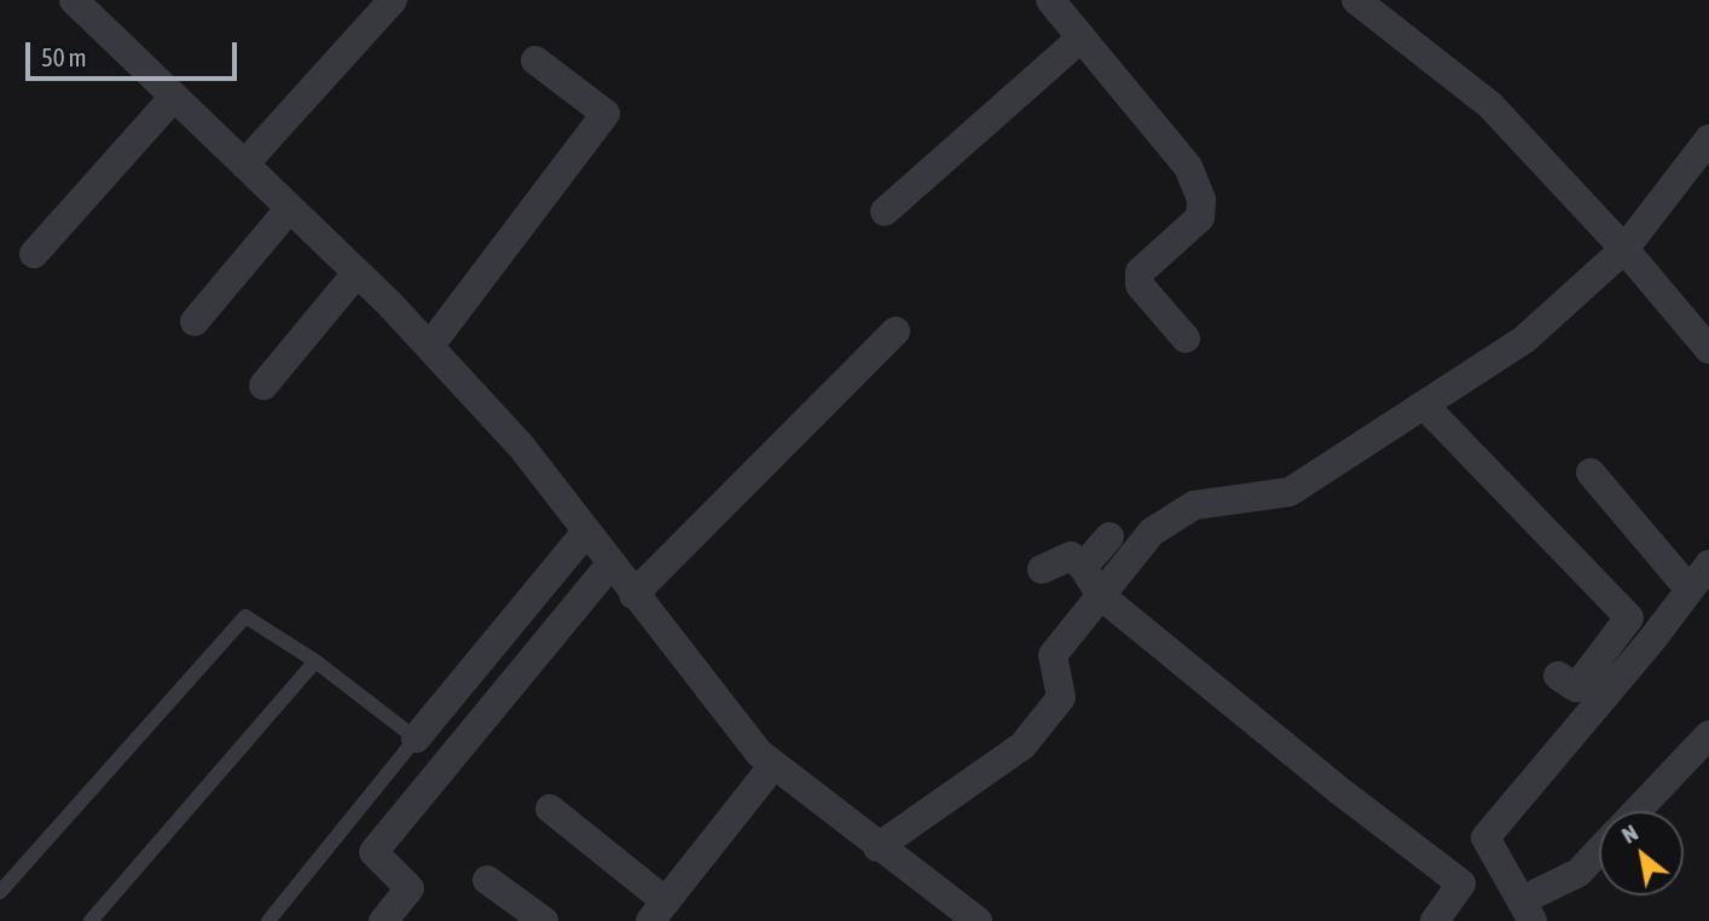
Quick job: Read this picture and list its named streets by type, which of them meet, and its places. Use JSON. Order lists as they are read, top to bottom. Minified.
{"scale_bar":"50 m","north":"top left"}
